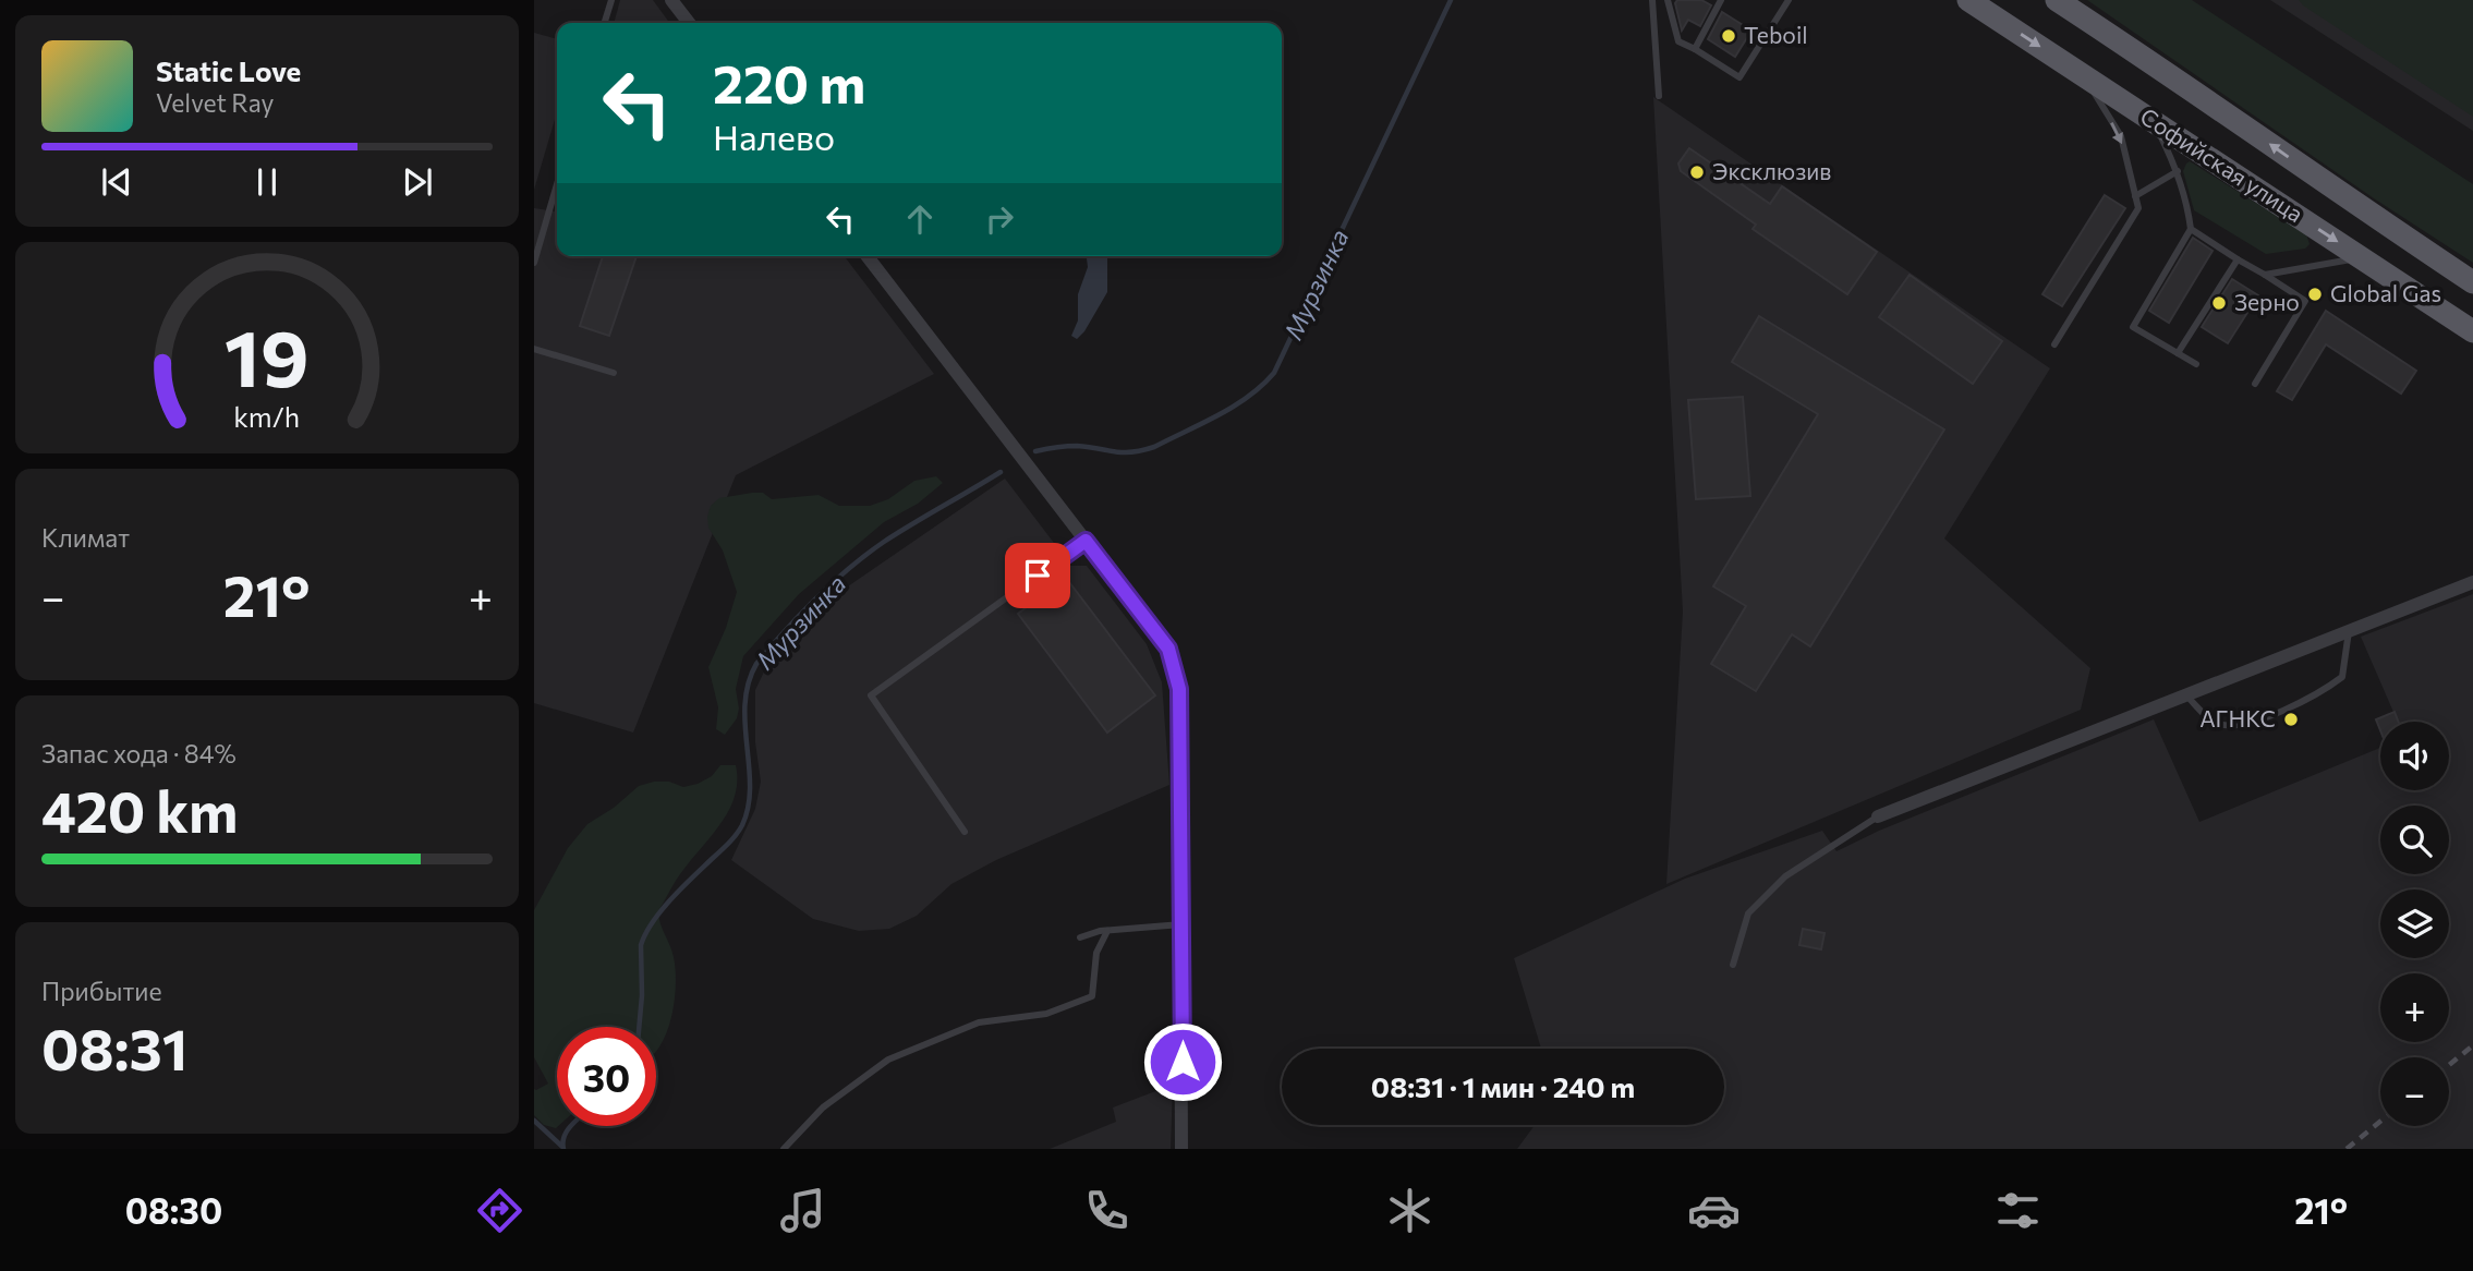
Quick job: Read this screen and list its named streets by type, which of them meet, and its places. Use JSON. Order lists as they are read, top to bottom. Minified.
{"streets":{"main road":["Софийская улица"]},"water":["Мурзинка"],"places":["Teboil","Эксклюзив","Global Gas","Зерно","АГНКС"],"page":{"turn":["220 m","Налево"],"song":["Static Love","Velvet Ray"],"tile":["Климат",["Запас хода · 84%","420 km"],["Прибытие","08:31"]],"heat":["−","21°","+"],"map_buttons":["+","−"],"limit":"30","trip":"08:31 · 1 мин · 240 m","tabs":["08:30","21°"],"gauge":["19","km/h"]}}
